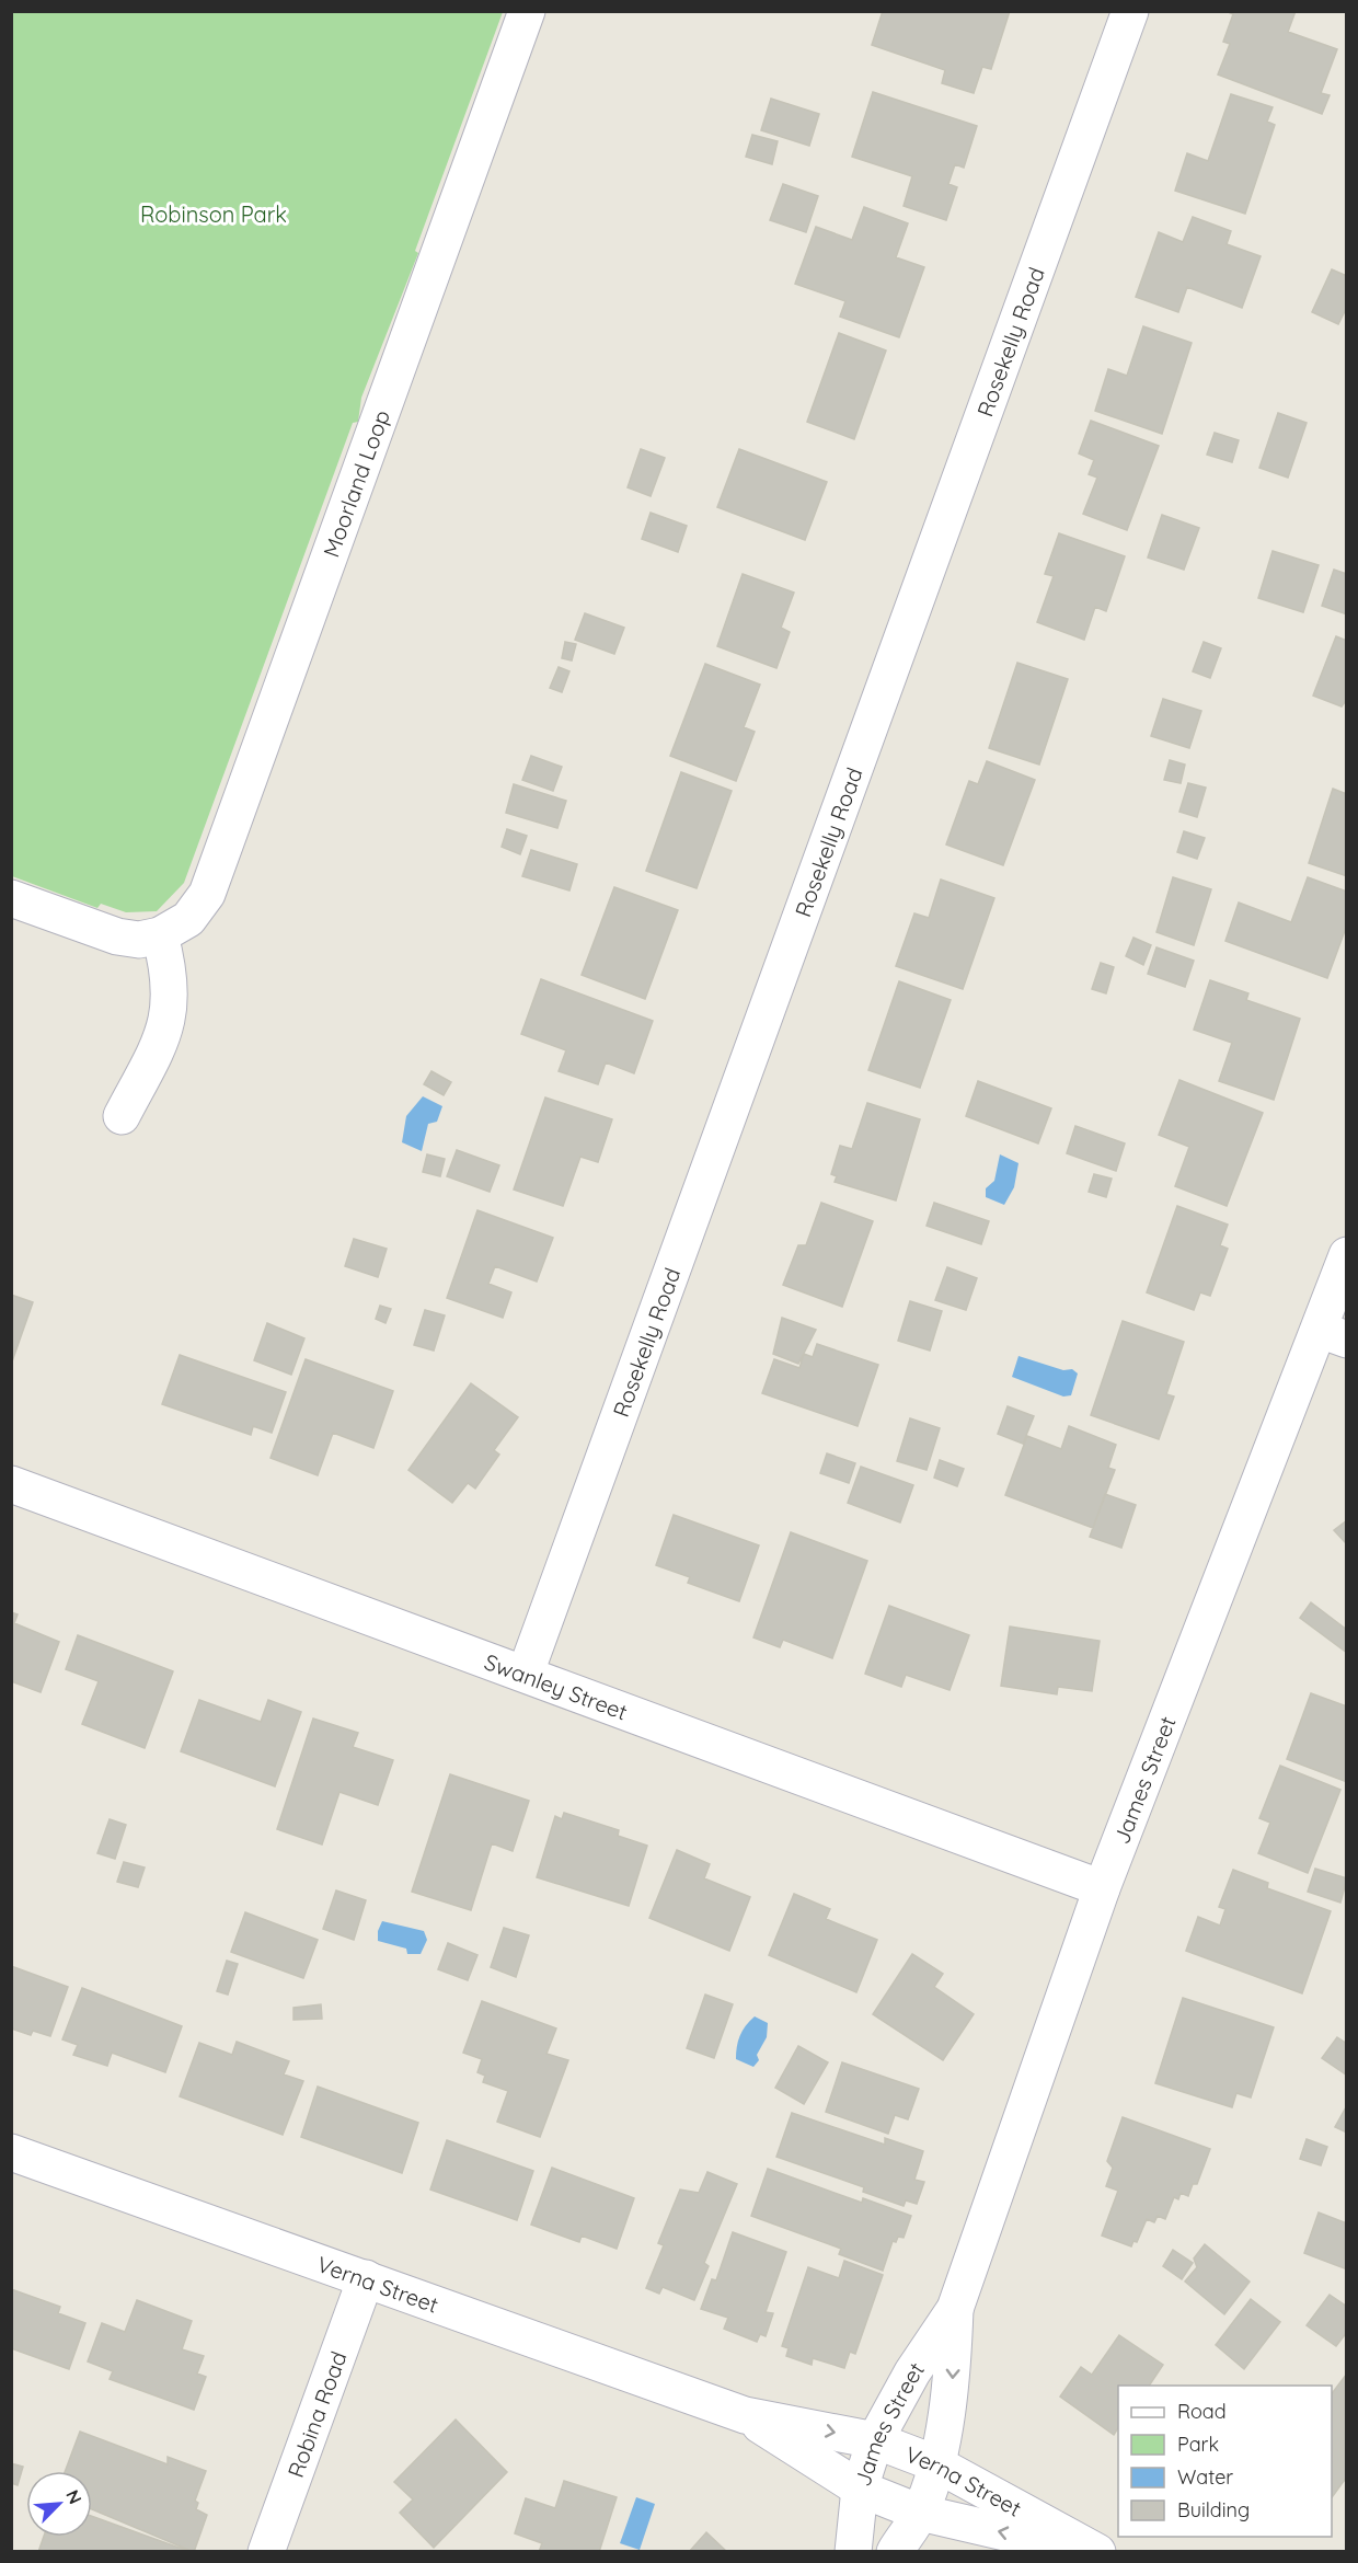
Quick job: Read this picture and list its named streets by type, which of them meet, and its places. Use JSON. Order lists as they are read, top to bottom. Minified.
{"streets":{"street":["Rosekelly Road","Moorland Loop","Swanley Street","James Street","Verna Street","Robina Road"]},"crossings":[["Rosekelly Road","Swanley Street"],["Swanley Street","James Street"],["James Street","Verna Street"],["Verna Street","Robina Road"]],"parks":["Robinson Park"],"legend":["Road","Park","Water","Building"],"north":"top right"}
